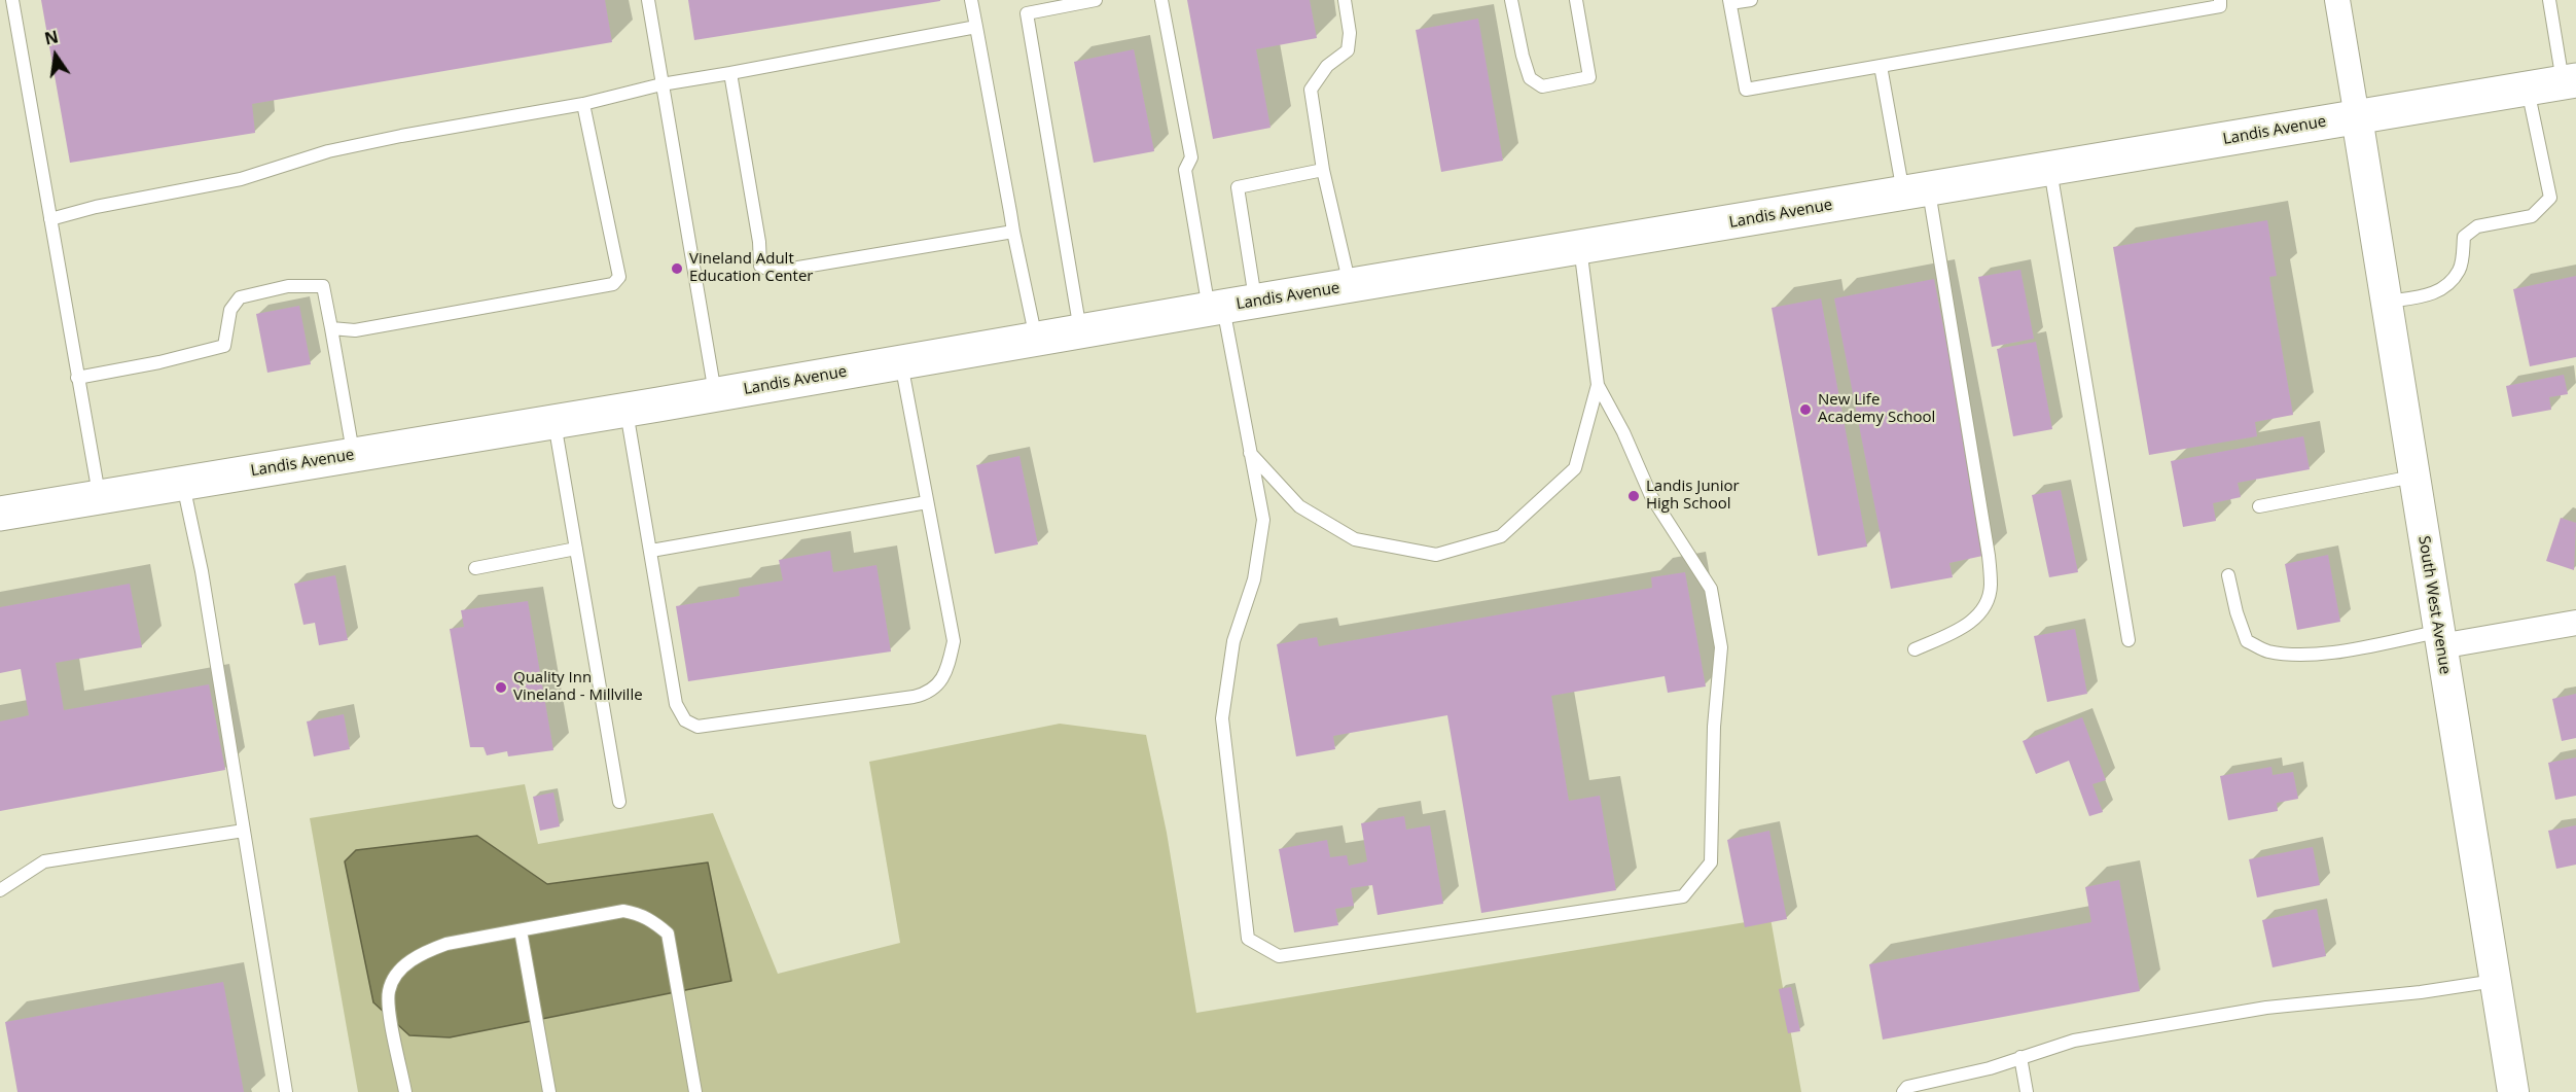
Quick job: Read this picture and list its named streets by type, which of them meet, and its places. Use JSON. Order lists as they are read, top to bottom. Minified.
{"streets":{"main road":["Landis Avenue"],"street":["South West Avenue"]},"crossings":[["Landis Avenue","South West Avenue"]],"places":["Vineland Adult Education Center","New Life Academy School","Landis Junior High School","Quality Inn Vineland - Millville"],"north":"top"}
